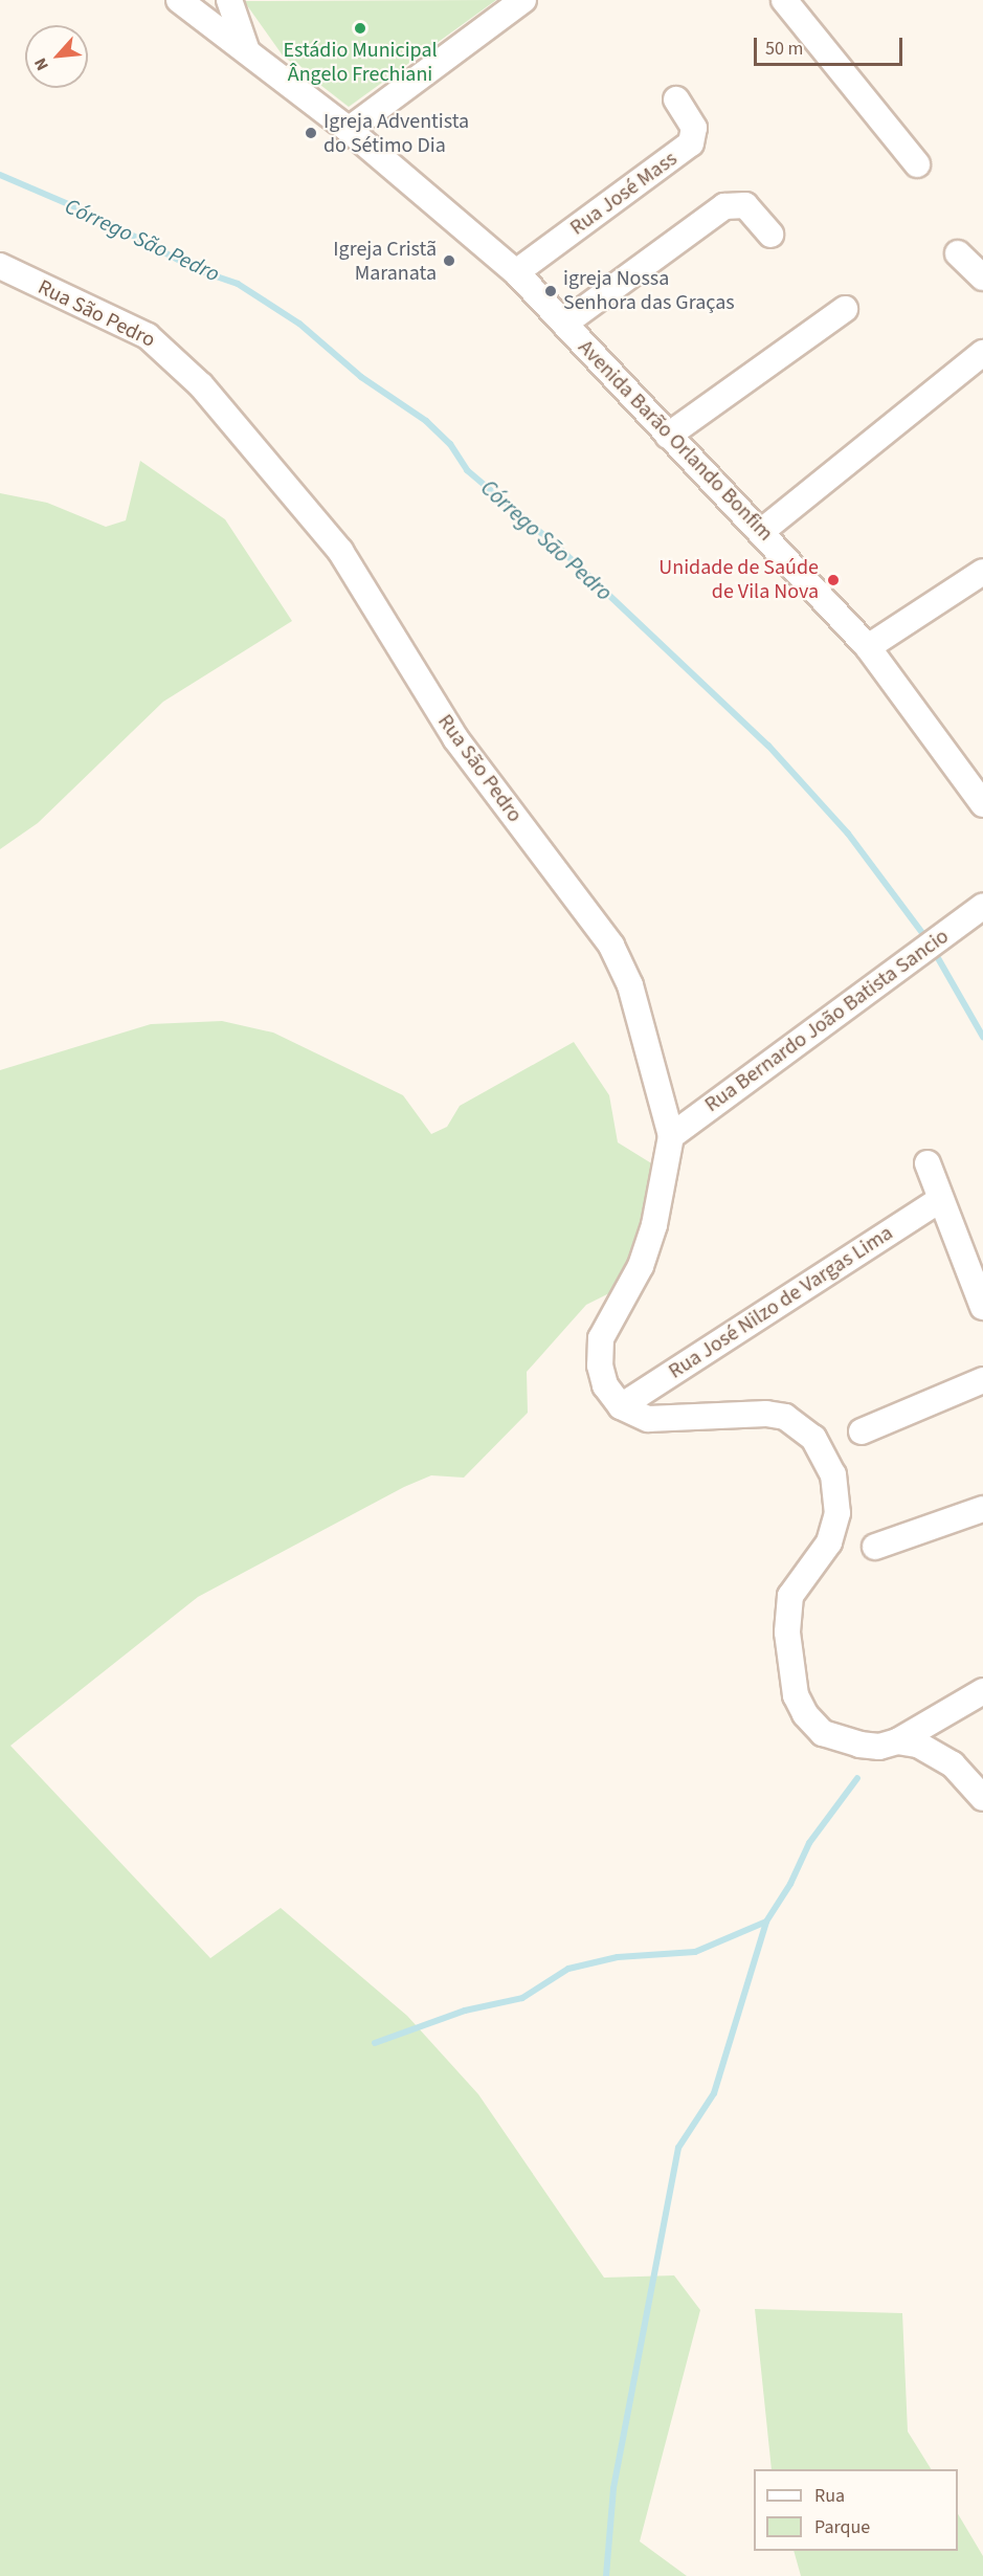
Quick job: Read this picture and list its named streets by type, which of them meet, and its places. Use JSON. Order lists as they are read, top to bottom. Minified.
{"streets":{"street":["Rua José Mass","Rua São Pedro","Avenida Barão Orlando Bonfim","Rua Bernardo João Batista Sancio","Rua José Nilzo de Vargas Lima"]},"crossings":[["Rua José Mass","Avenida Barão Orlando Bonfim"],["Rua São Pedro","Rua Bernardo João Batista Sancio"],["Rua São Pedro","Rua José Nilzo de Vargas Lima"]],"water":["Córrego São Pedro"],"places":["Estádio Municipal Ângelo Frechiani","Igreja Adventista do Sétimo Dia","Igreja Cristã Maranata","igreja Nossa Senhora das Graças","Unidade de Saúde de Vila Nova"],"legend":["Rua","Parque"],"scale_bar":"50 m","north":"bottom left"}
